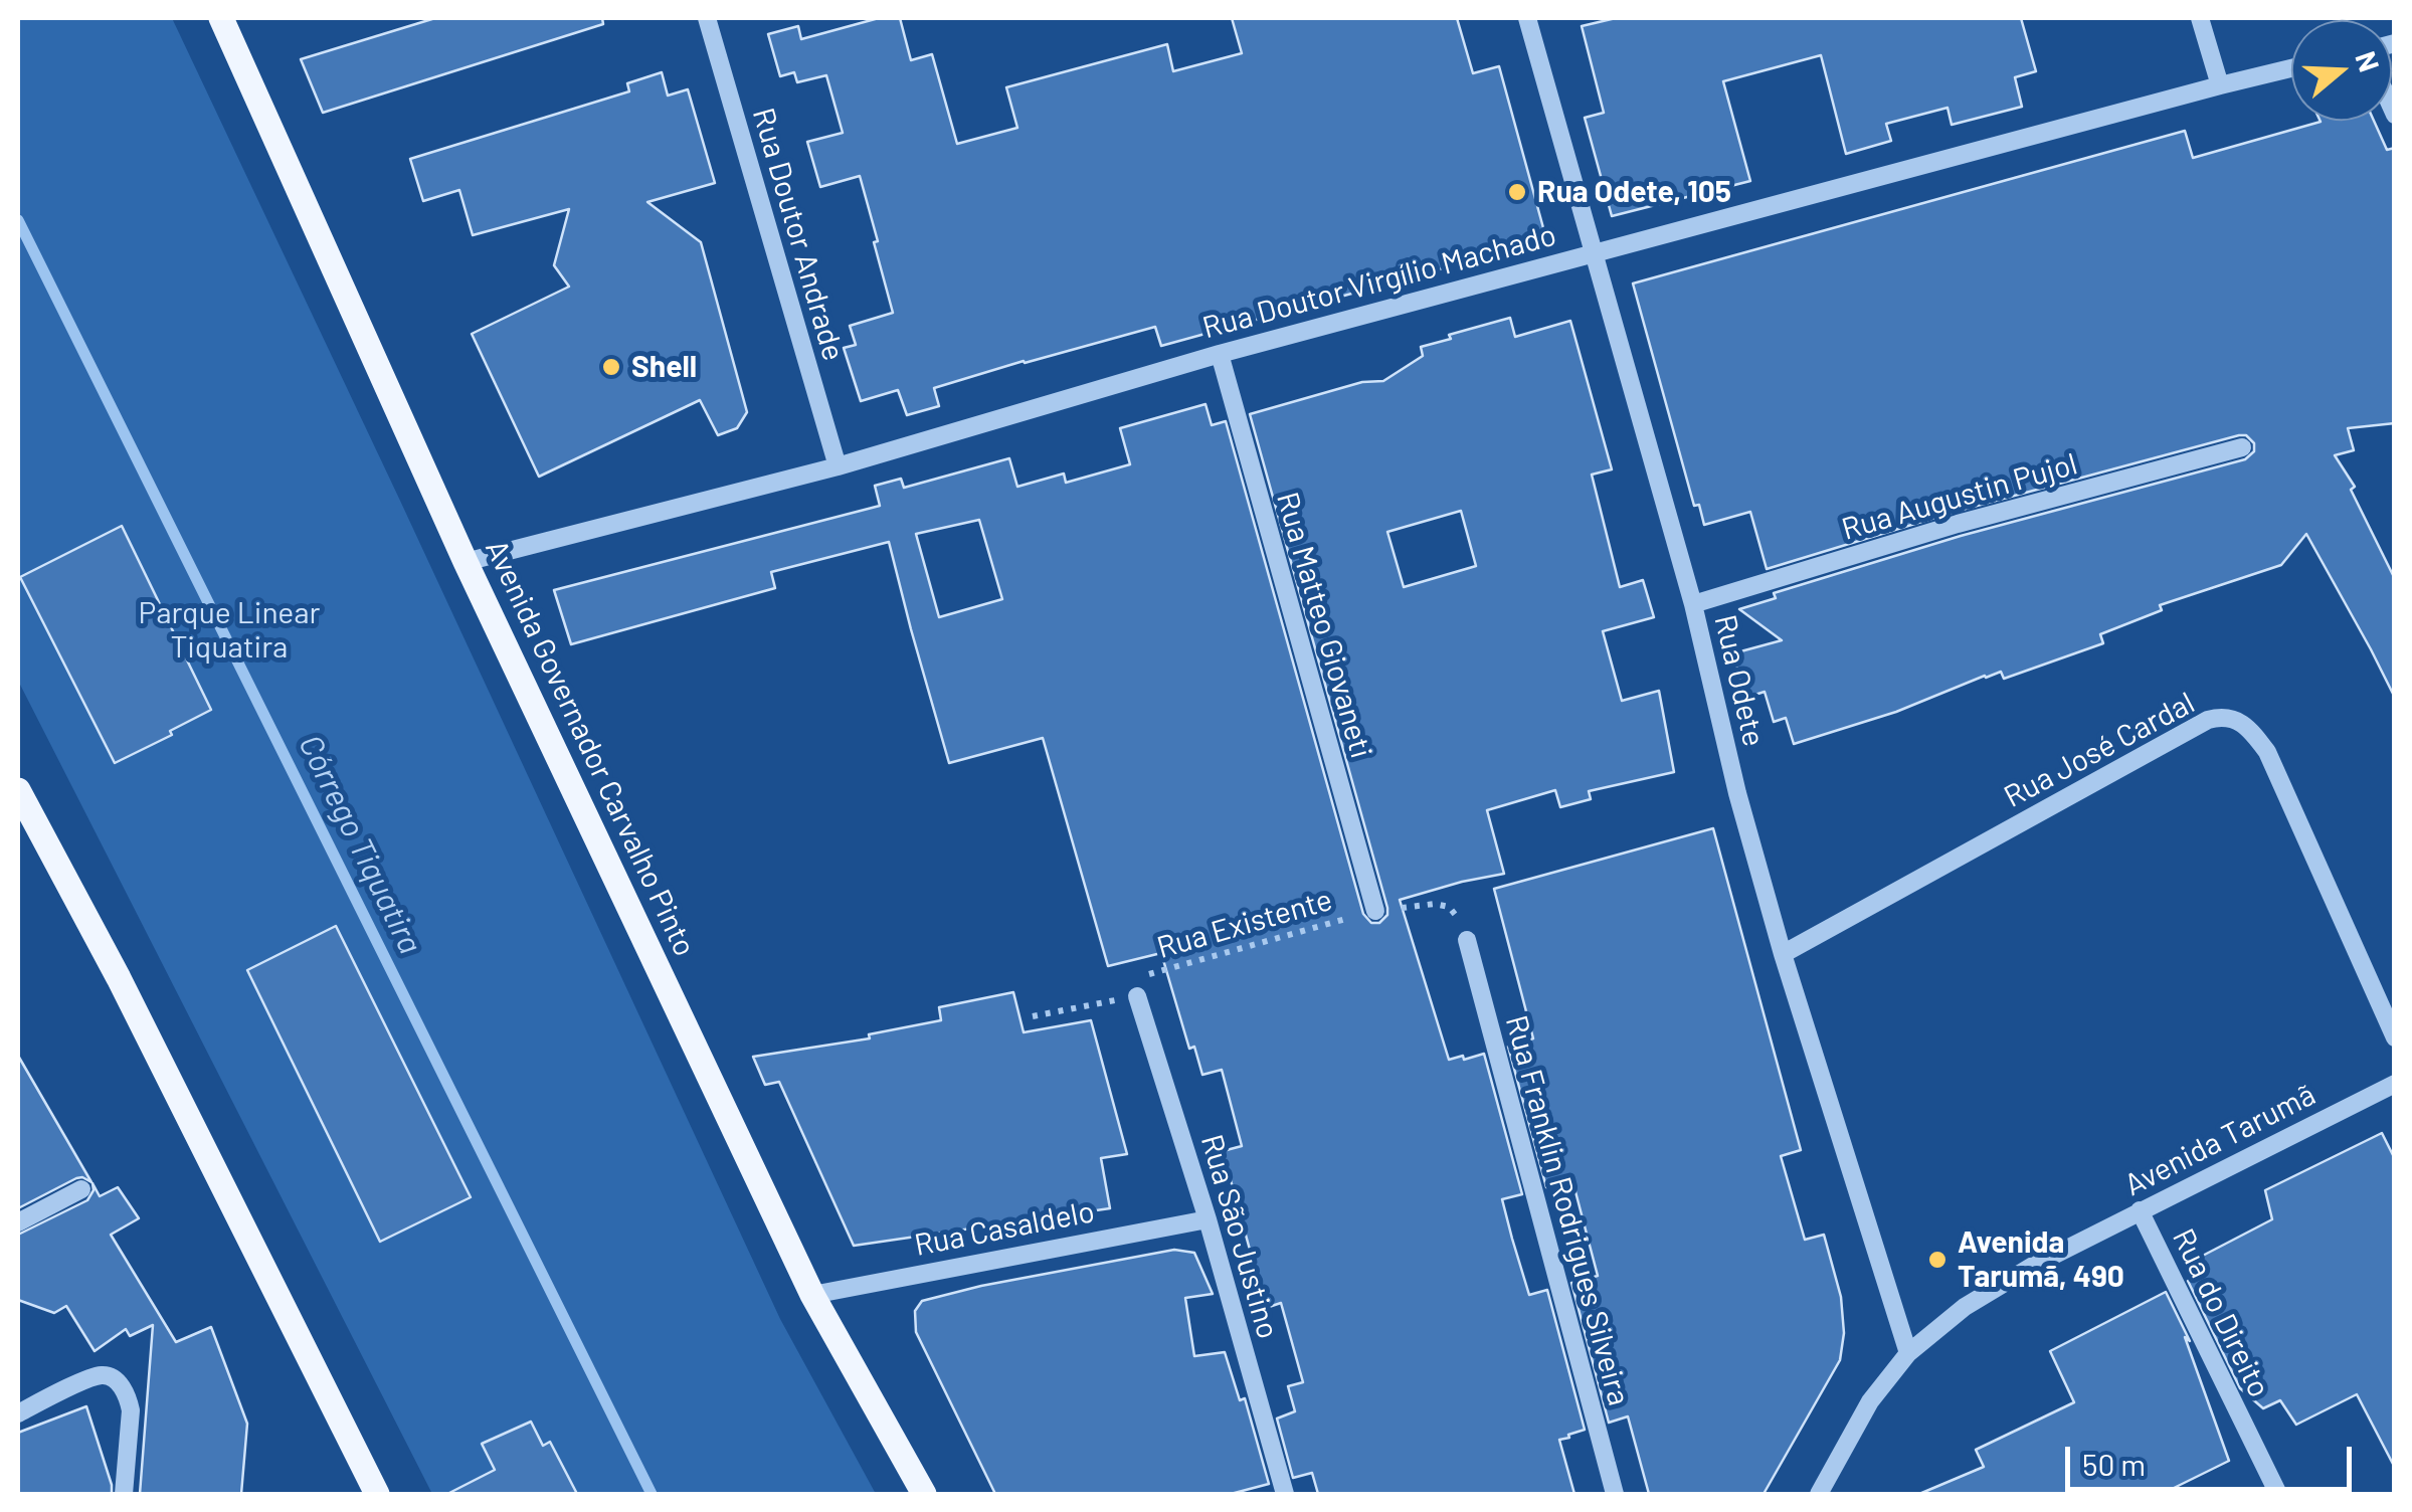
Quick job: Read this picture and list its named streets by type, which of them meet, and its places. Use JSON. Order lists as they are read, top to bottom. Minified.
{"streets":{"main road":["Avenida Governador Carvalho Pinto"],"street":["Rua Doutor Andrade","Rua Doutor Virgílio Machado","Rua Augustin Pujol","Rua Matteo Giovaneti","Rua Odete","Rua José Cardal","Avenida Tarumã","Rua Franklin Rodrigues Silveira","Rua Casaldelo","Rua São Justino","Rua do Direito"],"path":["Rua Existente"]},"crossings":[["Rua Doutor Andrade","Rua Doutor Virgílio Machado"],["Rua Doutor Virgílio Machado","Rua Matteo Giovaneti"],["Rua Doutor Virgílio Machado","Rua Odete"],["Rua Doutor Virgílio Machado","Avenida Governador Carvalho Pinto"],["Rua Augustin Pujol","Rua Odete"],["Rua Matteo Giovaneti","Rua Existente"],["Rua Odete","Rua José Cardal"],["Rua Odete","Avenida Tarumã"],["Avenida Governador Carvalho Pinto","Rua Casaldelo"],["Rua Existente","Rua Franklin Rodrigues Silveira"],["Rua Existente","Rua São Justino"],["Avenida Tarumã","Rua do Direito"],["Rua Casaldelo","Rua São Justino"]],"water":["Córrego Tiquatira"],"parks":["Parque Linear Tiquatira"],"places":["Rua Odete, 105","Shell","Avenida Tarumã, 490"],"scale_bar":"50 m","north":"right"}
